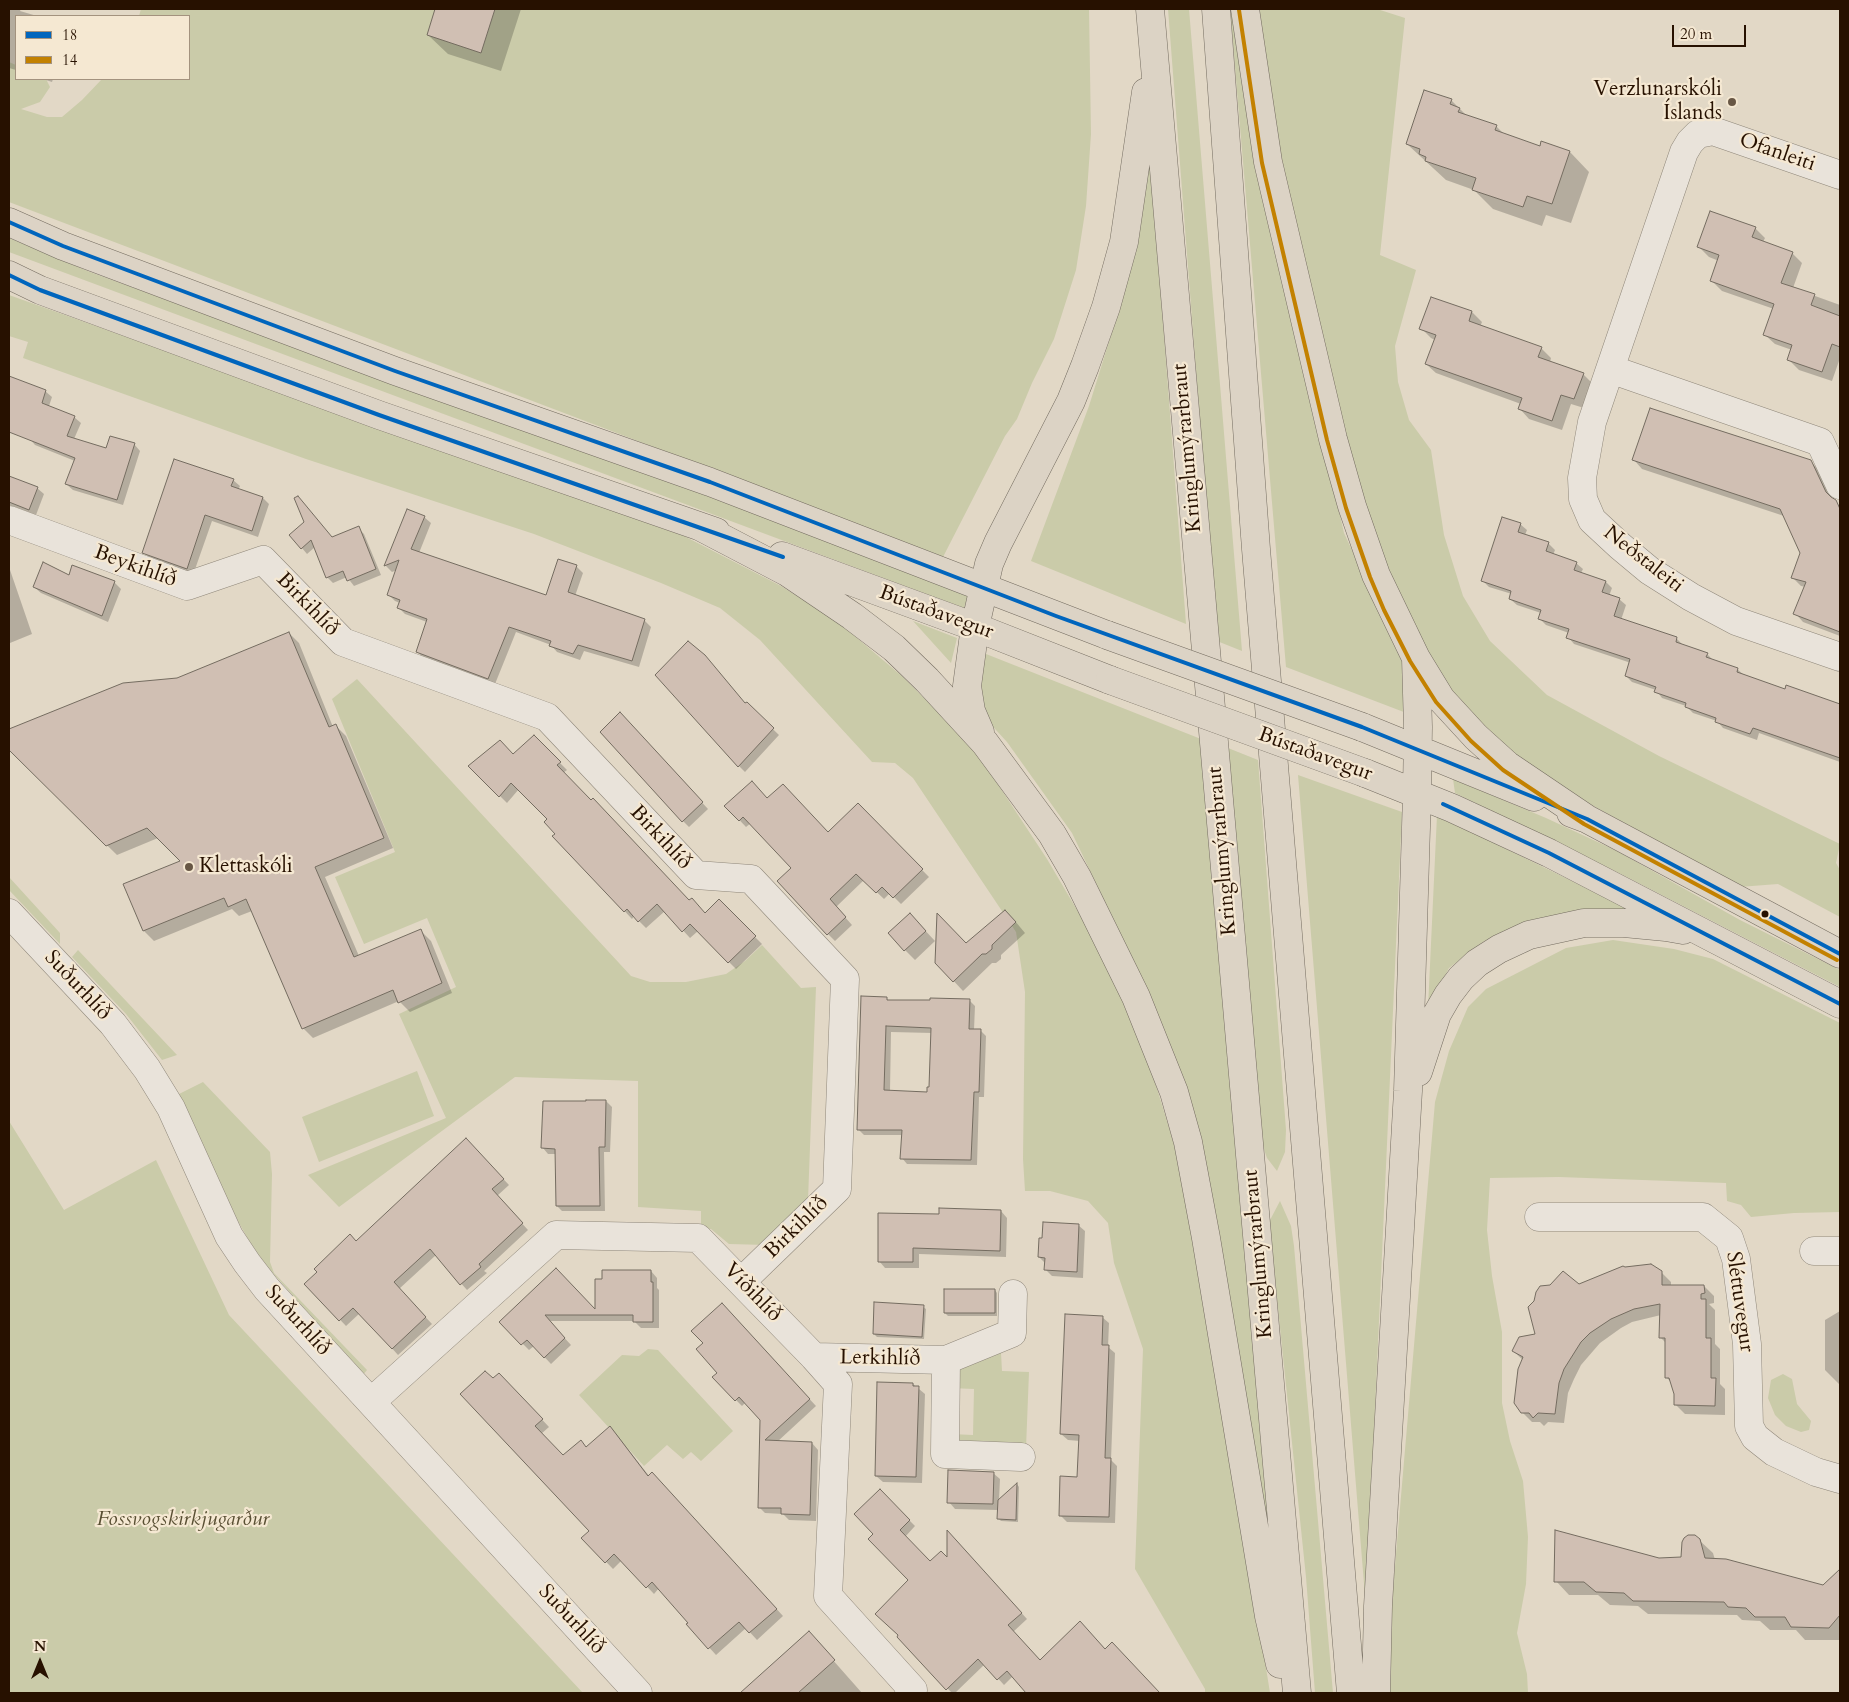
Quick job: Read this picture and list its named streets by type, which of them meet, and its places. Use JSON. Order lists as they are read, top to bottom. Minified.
{"streets":{"main road":["Kringlumýrarbraut","Bústaðavegur"],"street":["Ofanleiti","Neðstaleiti","Beykihlíð","Birkihlíð","Suðurhlíð","Víðihlíð","Sléttuvegur","Lerkihlíð"]},"crossings":[["Ofanleiti","Neðstaleiti"],["Beykihlíð","Birkihlíð"],["Birkihlíð","Víðihlíð"],["Suðurhlíð","Víðihlíð"],["Víðihlíð","Lerkihlíð"]],"parks":["Fossvogskirkjugarður"],"places":["Verzlunarskóli Íslands","Klettaskóli"],"lines":["transit line 14","transit line 18"],"legend":["18","14"],"scale_bar":"20 m","north":"top"}
